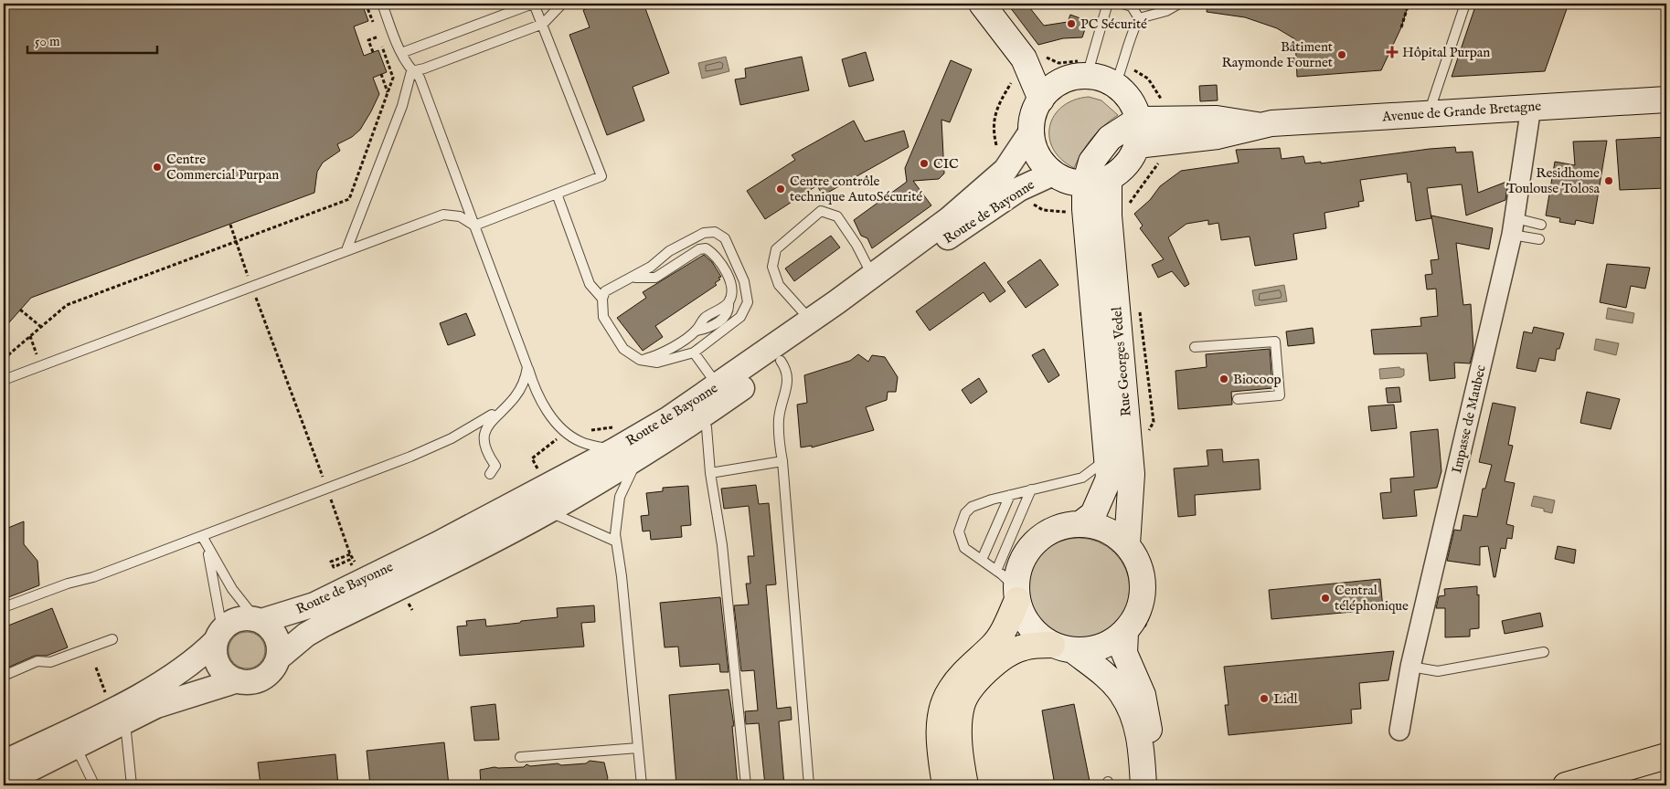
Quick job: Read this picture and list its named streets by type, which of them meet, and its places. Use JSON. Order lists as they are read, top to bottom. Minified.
{"streets":{"main road":["Avenue de Grande Bretagne","Rue Georges Vedel"],"street":["Route de Bayonne","Impasse de Maubec"]},"crossings":[["Avenue de Grande Bretagne","Impasse de Maubec"]],"places":{"other":["PC Sécurité","Bâtiment Raymonde Fournet","CIC","Centre Commercial Purpan","Residhome Toulouse Tolosa","Centre contrôle technique AutoSécurité","Biocoop","Central téléphonique","Lidl"],"health":["Hôpital Purpan"]},"scale_bar":"50 m"}
